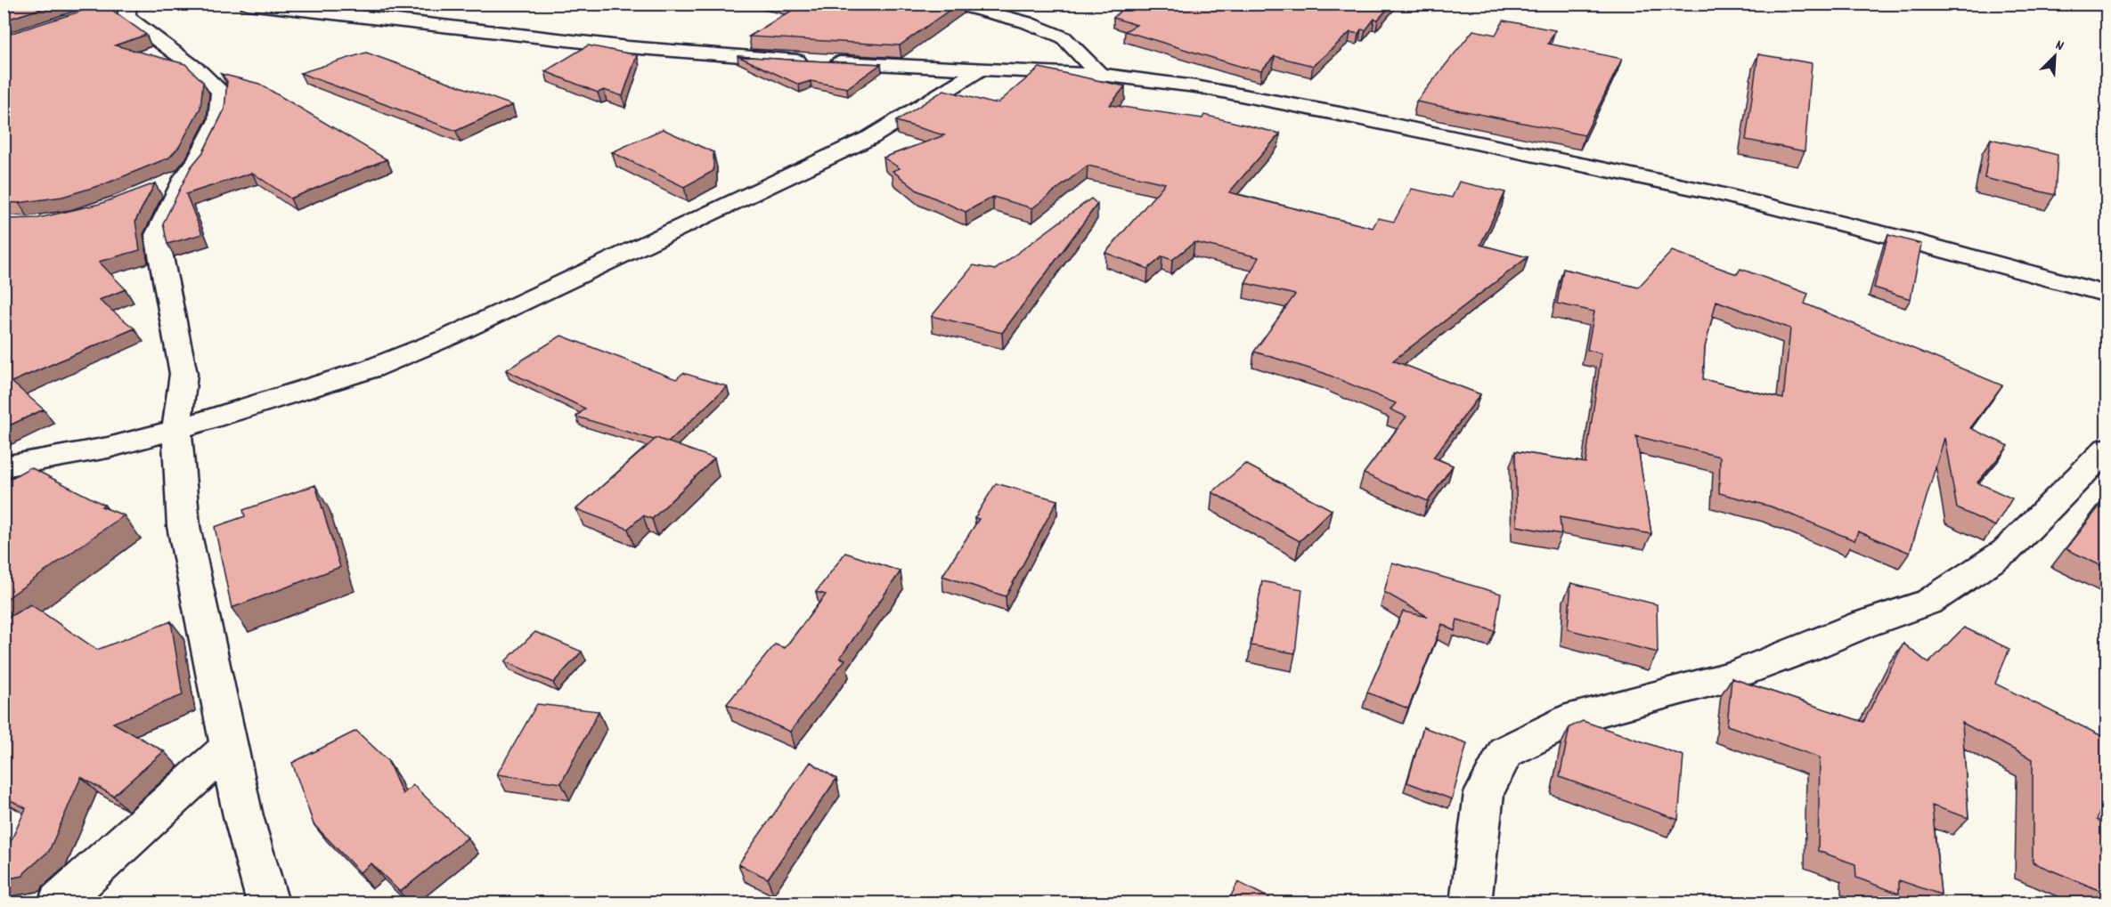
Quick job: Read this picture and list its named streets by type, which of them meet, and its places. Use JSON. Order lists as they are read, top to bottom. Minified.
{"north":"top right"}
